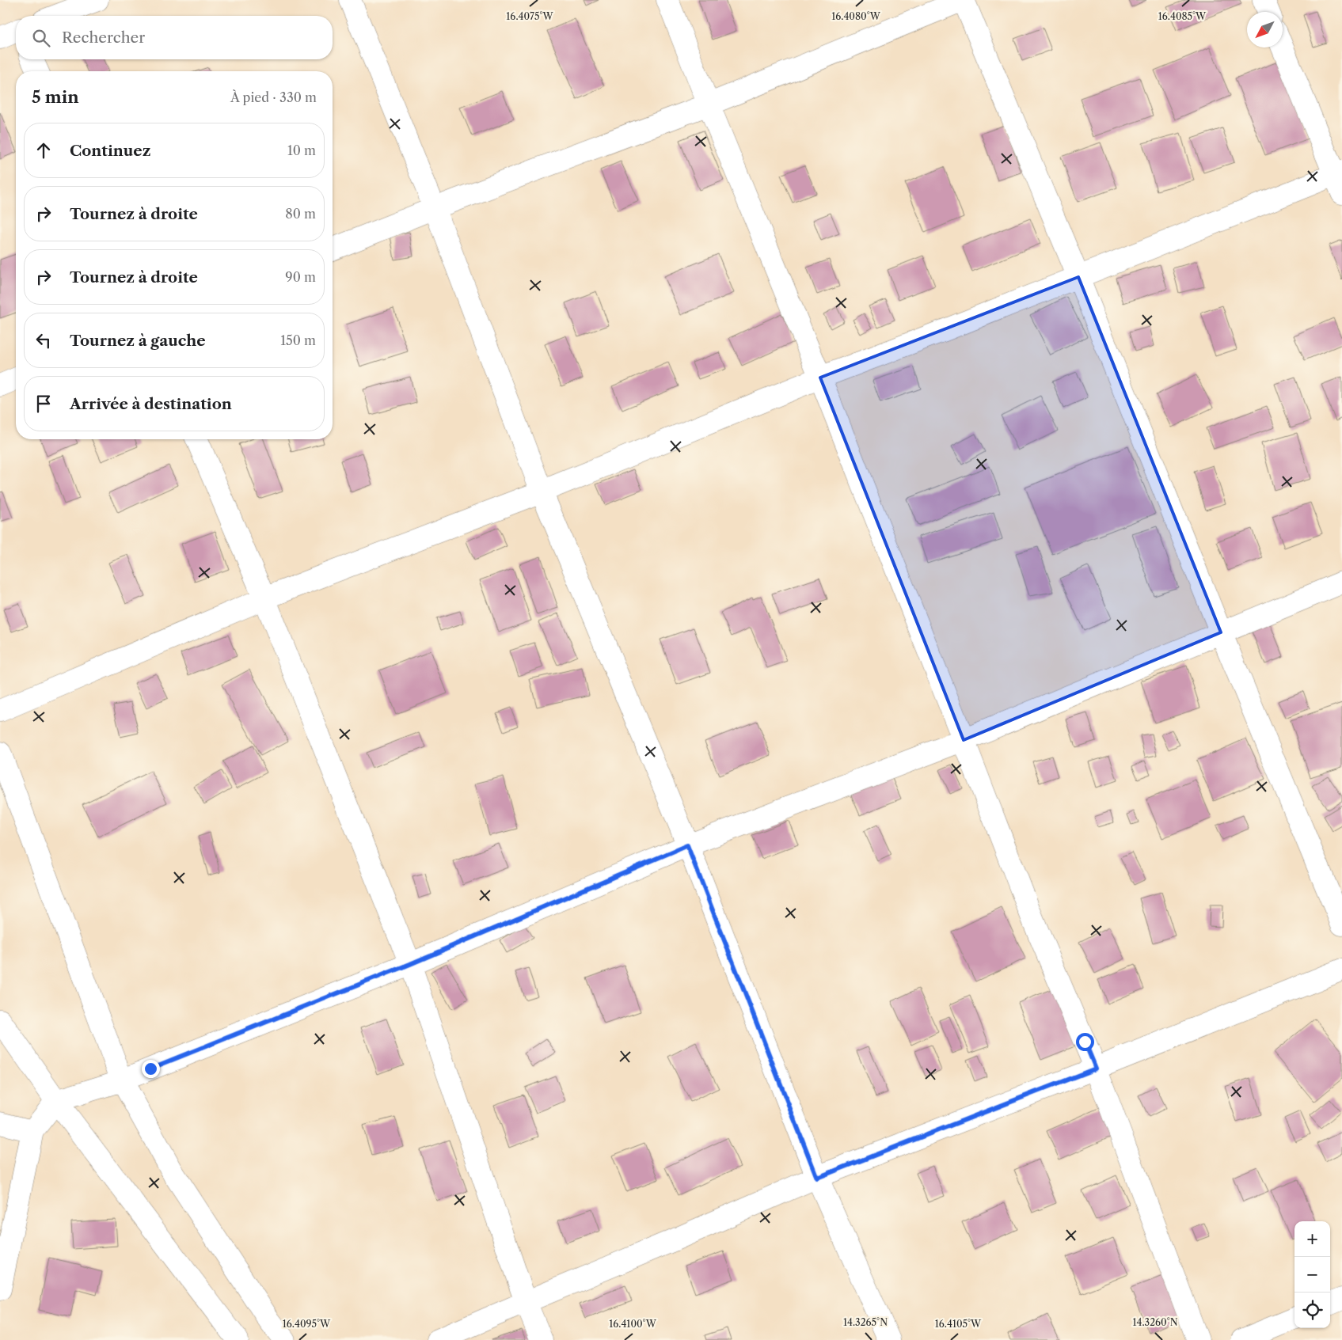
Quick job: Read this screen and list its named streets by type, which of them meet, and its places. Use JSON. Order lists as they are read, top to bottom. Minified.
{"north":"bottom left","page":{"search":"Rechercher","heading":["5 min","À pied · 330 m"],"list":[["Continuez","10 m"],["Tournez à droite","80 m"],["Tournez à droite","90 m"],["Tournez à gauche","150 m"],"Arrivée à destination"],"map_buttons":["+","−"]},"coordinates":["16.4075°W","16.4080°W","16.4085°W","14.3265°N","14.3260°N","16.4095°W","16.4100°W","16.4105°W"]}
